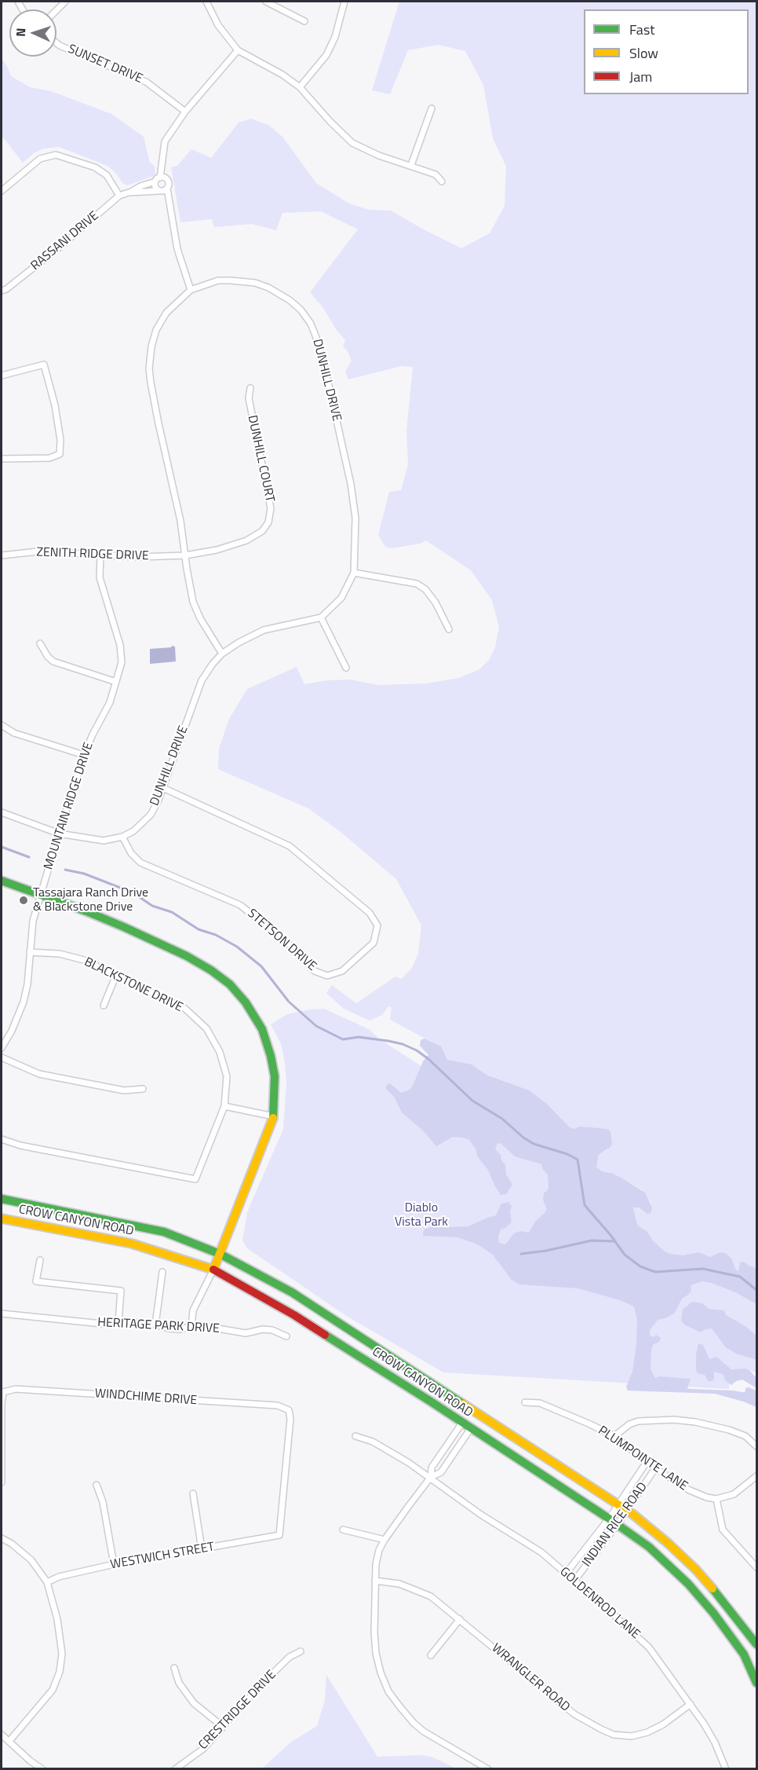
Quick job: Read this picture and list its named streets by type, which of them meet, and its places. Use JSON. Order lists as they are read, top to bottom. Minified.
{"streets":{"main road":["CROW CANYON ROAD"],"street":["SUNSET DRIVE","RASSANI DRIVE","DUNHILL DRIVE","DUNHILL COURT","ZENITH RIDGE DRIVE","MOUNTAIN RIDGE DRIVE","STETSON DRIVE","BLACKSTONE DRIVE","HERITAGE PARK DRIVE","WINDCHIME DRIVE","PLUMPOINTE LANE","INDIAN RICE ROAD","WESTWICH STREET","GOLDENROD LANE","WRANGLER ROAD","CRESTRIDGE DRIVE"]},"crossings":[["DUNHILL DRIVE","DUNHILL COURT"],["DUNHILL DRIVE","ZENITH RIDGE DRIVE"],["DUNHILL DRIVE","MOUNTAIN RIDGE DRIVE"],["DUNHILL DRIVE","STETSON DRIVE"],["DUNHILL COURT","ZENITH RIDGE DRIVE"],["ZENITH RIDGE DRIVE","MOUNTAIN RIDGE DRIVE"],["CROW CANYON ROAD","INDIAN RICE ROAD"],["WINDCHIME DRIVE","WESTWICH STREET"],["PLUMPOINTE LANE","INDIAN RICE ROAD"],["INDIAN RICE ROAD","GOLDENROD LANE"],["GOLDENROD LANE","WRANGLER ROAD"]],"parks":["Diablo Vista Park"],"places":["Tassajara Ranch Drive & Blackstone Drive"],"legend":["Fast","Slow","Jam"],"north":"left"}
